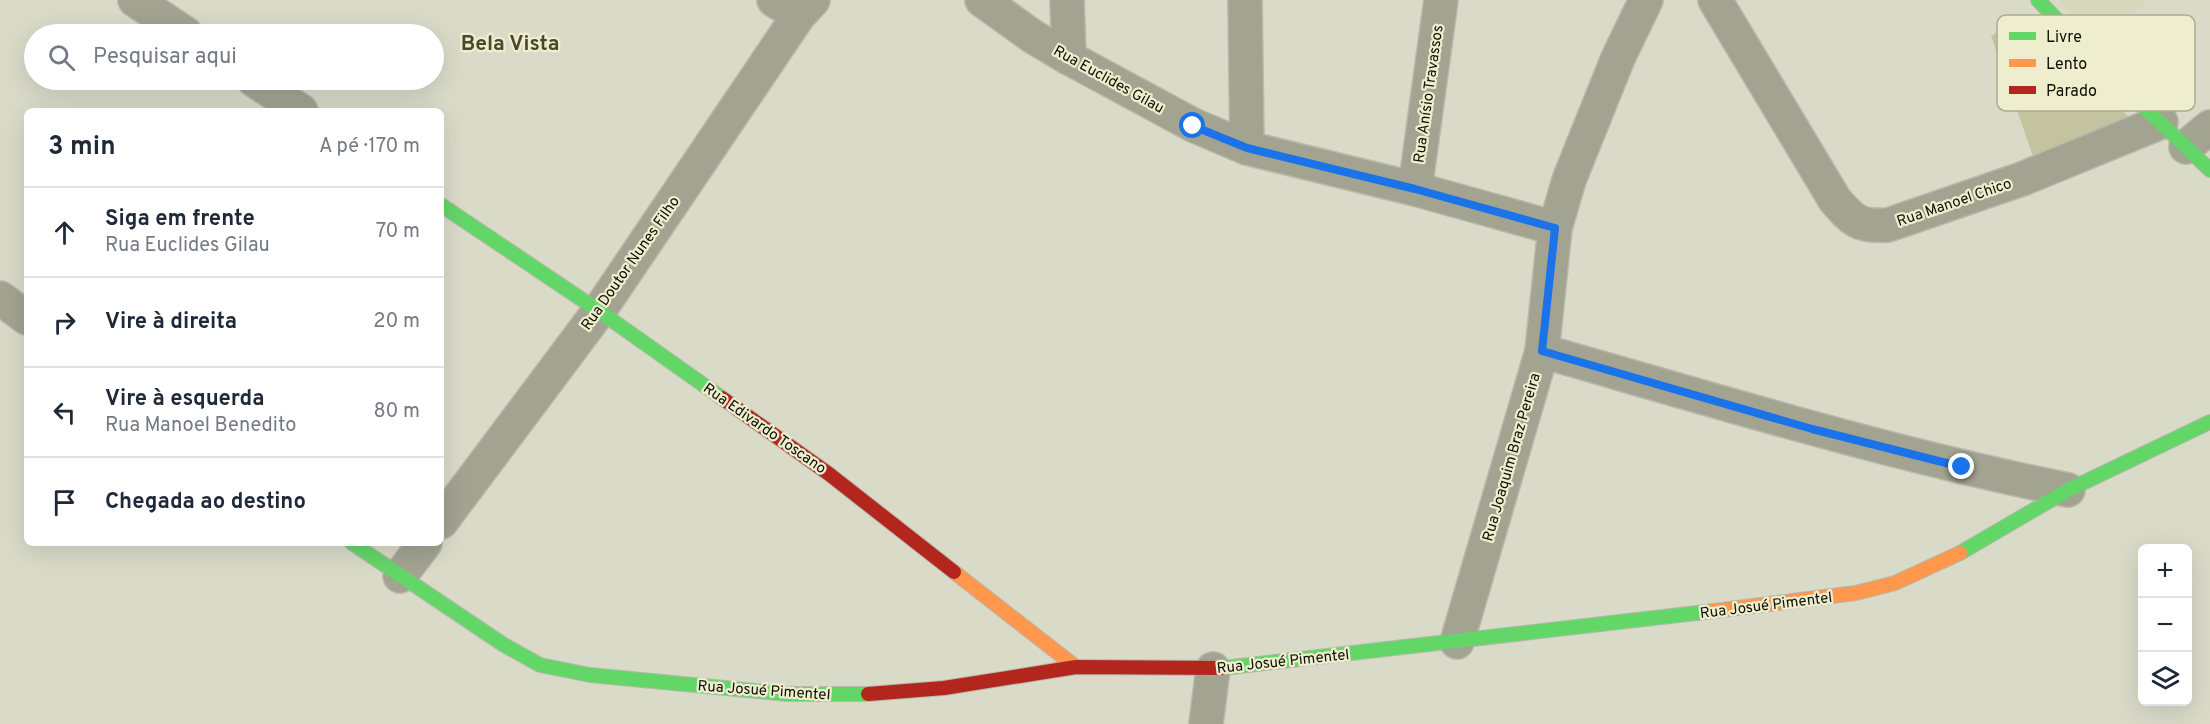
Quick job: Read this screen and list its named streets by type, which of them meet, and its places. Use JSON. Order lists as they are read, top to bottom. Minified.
{"streets":{"street":["Rua Euclides Gilau","Rua Anísio Travassos","Rua Manoel Chico","Rua Doutor Nunes Filho","Rua Edivardo Toscano","Rua Joaquim Braz Pereira","Rua Josué Pimentel"]},"crossings":[["Rua Euclides Gilau","Rua Anísio Travassos"],["Rua Euclides Gilau","Rua Joaquim Braz Pereira"],["Rua Doutor Nunes Filho","Rua Edivardo Toscano"],["Rua Edivardo Toscano","Rua Josué Pimentel"],["Rua Joaquim Braz Pereira","Rua Josué Pimentel"]],"districts":["Bela Vista"],"legend":["Livre","Lento","Parado"],"page":{"search":"Pesquisar aqui","heading":["3 min","A pé · 170 m"],"list":[["Siga em frente","Rua Euclides Gilau","70 m"],["Vire à direita","20 m"],["Vire à esquerda","Rua Manoel Benedito","80 m"],"Chegada ao destino"],"map_buttons":["+","−"]}}
